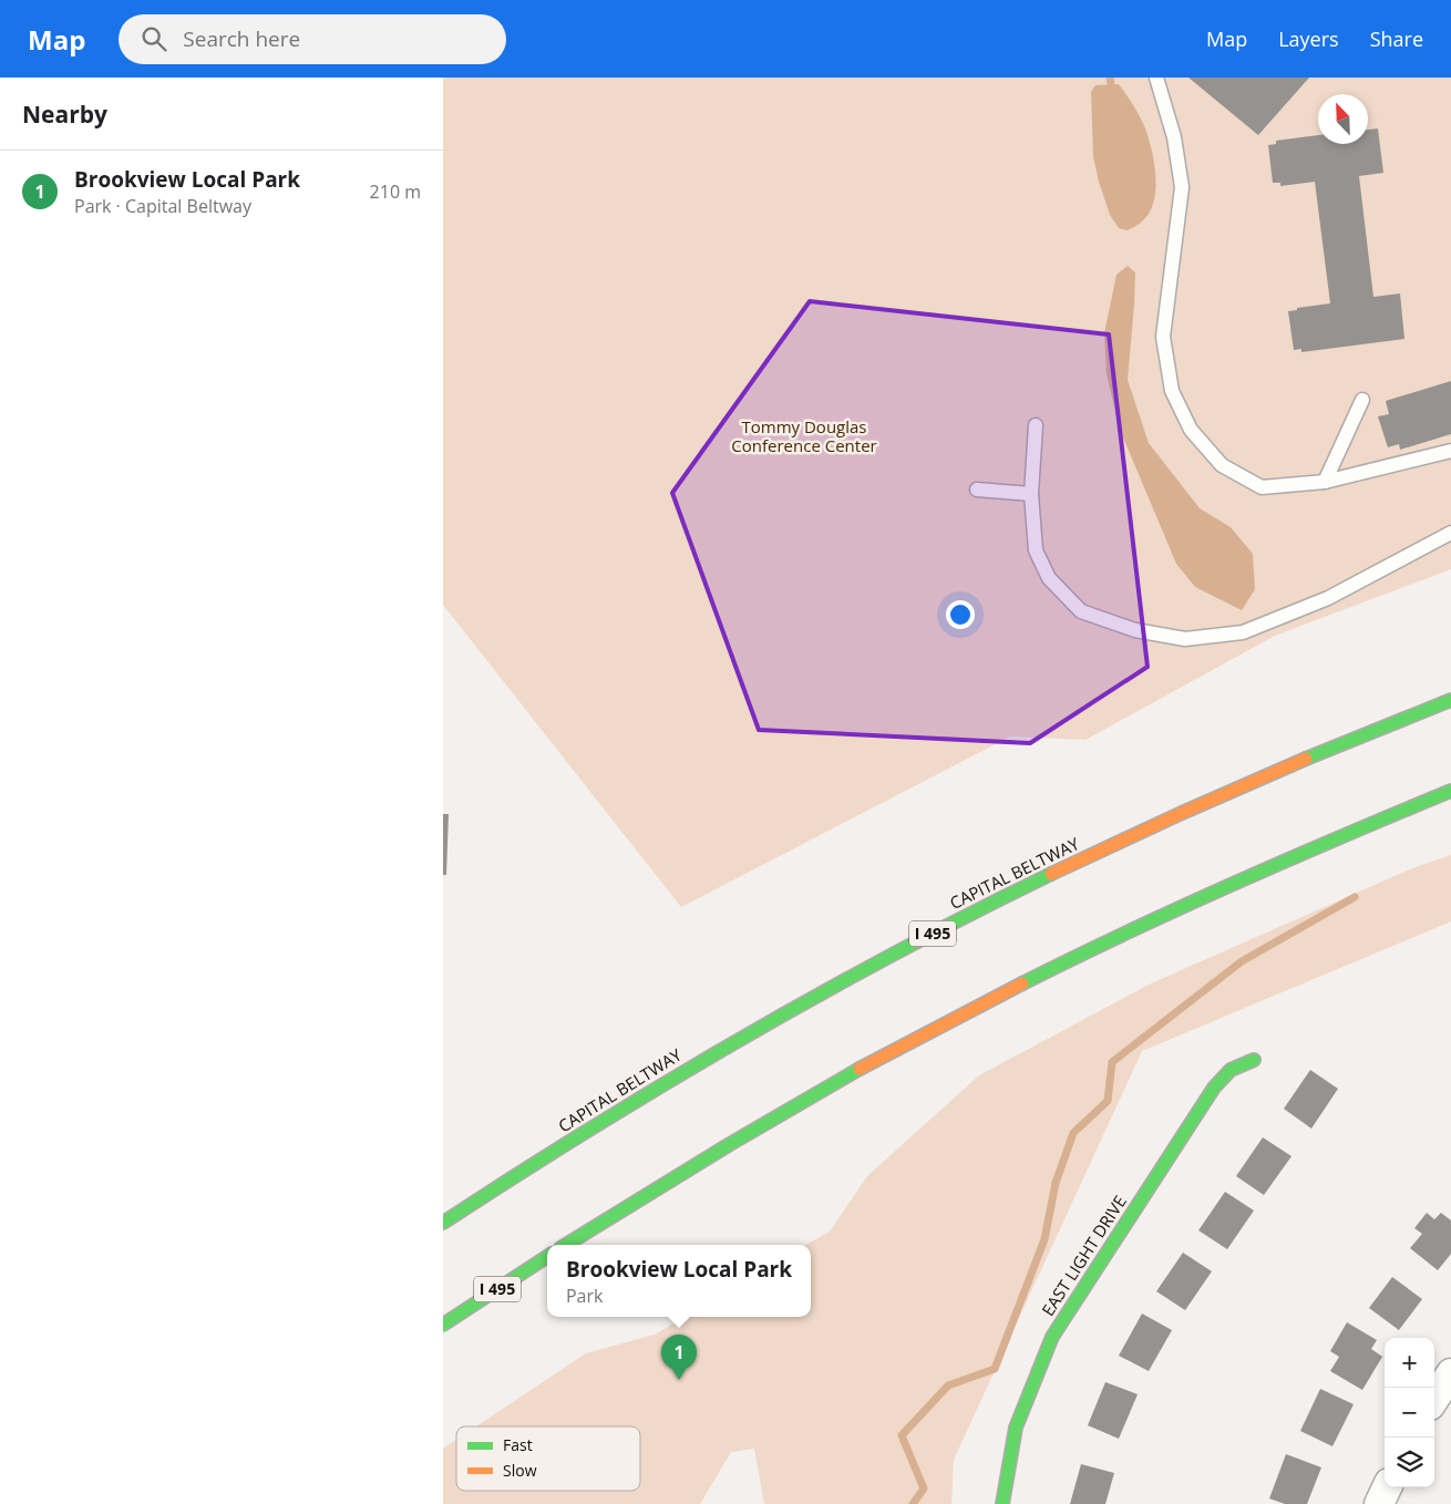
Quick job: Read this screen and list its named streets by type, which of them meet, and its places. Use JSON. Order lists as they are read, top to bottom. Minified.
{"streets":{"main road":["CAPITAL BELTWAY","I 495","EAST LIGHT DRIVE"]},"parks":["Tommy Douglas Conference Center"],"legend":["Fast","Slow"],"north":"top left","page":{"header":"Map","search":"Search here","nav":["Map","Layers","Share"],"heading":"Nearby","list":[{"mark":"1","name":"Brookview Local Park","note":"Park · Capital Beltway","value":"210 m"}],"popup":["Brookview Local Park","Park"],"pins":"1","map_buttons":["+","−"]}}
